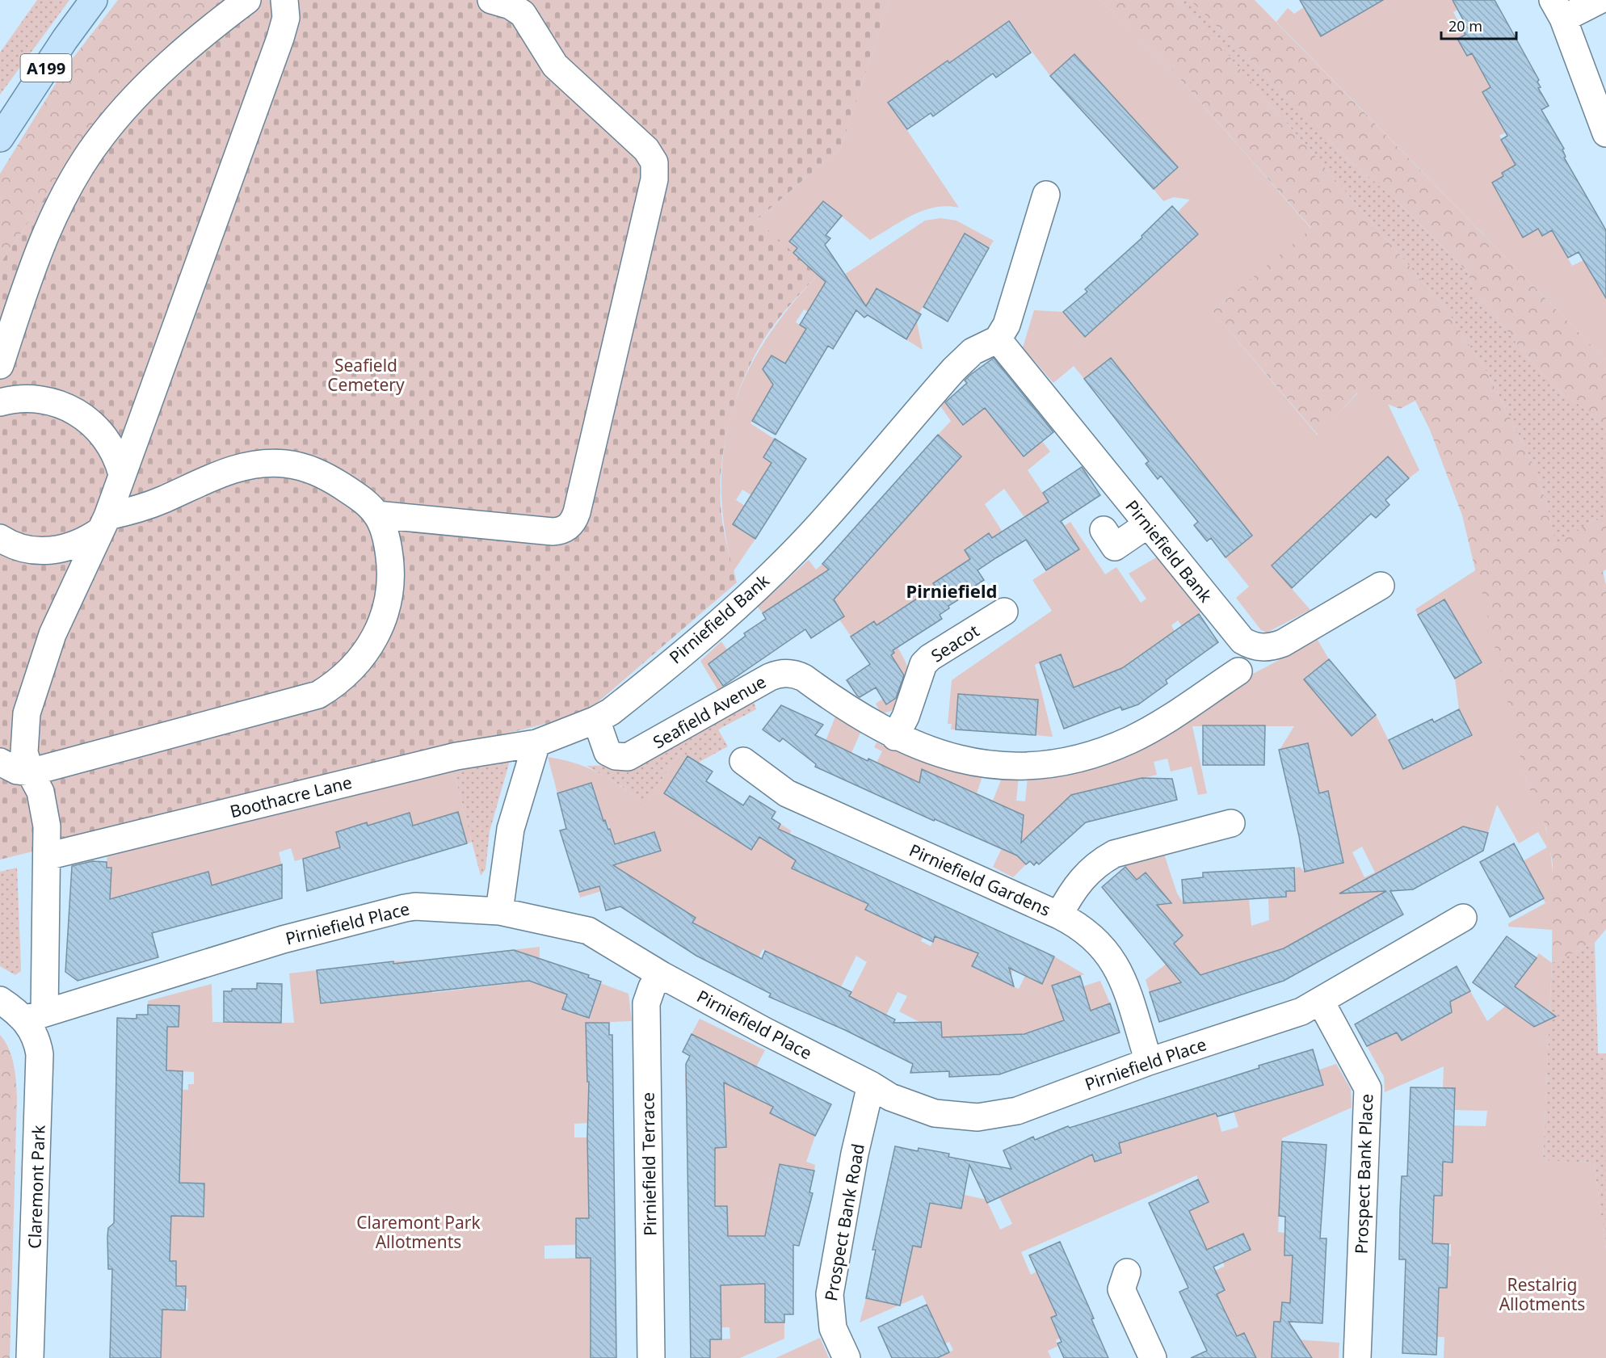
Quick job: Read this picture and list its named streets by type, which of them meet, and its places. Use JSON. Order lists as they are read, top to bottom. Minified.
{"streets":{"main road":["A199"],"street":["Pirniefield Bank","Seacot","Seafield Avenue","Boothacre Lane","Pirniefield Gardens","Pirniefield Place","Pirniefield Terrace","Prospect Bank Place","Claremont Park","Prospect Bank Road"]},"crossings":[["Pirniefield Bank","Seafield Avenue"],["Pirniefield Bank","Boothacre Lane"],["Seacot","Seafield Avenue"],["Pirniefield Gardens","Pirniefield Place"],["Pirniefield Place","Pirniefield Terrace"],["Pirniefield Place","Prospect Bank Place"],["Pirniefield Place","Claremont Park"],["Pirniefield Place","Prospect Bank Road"]],"districts":["Pirniefield"],"parks":["Seafield Cemetery","Claremont Park Allotments","Restalrig Allotments"],"scale_bar":"20 m"}
